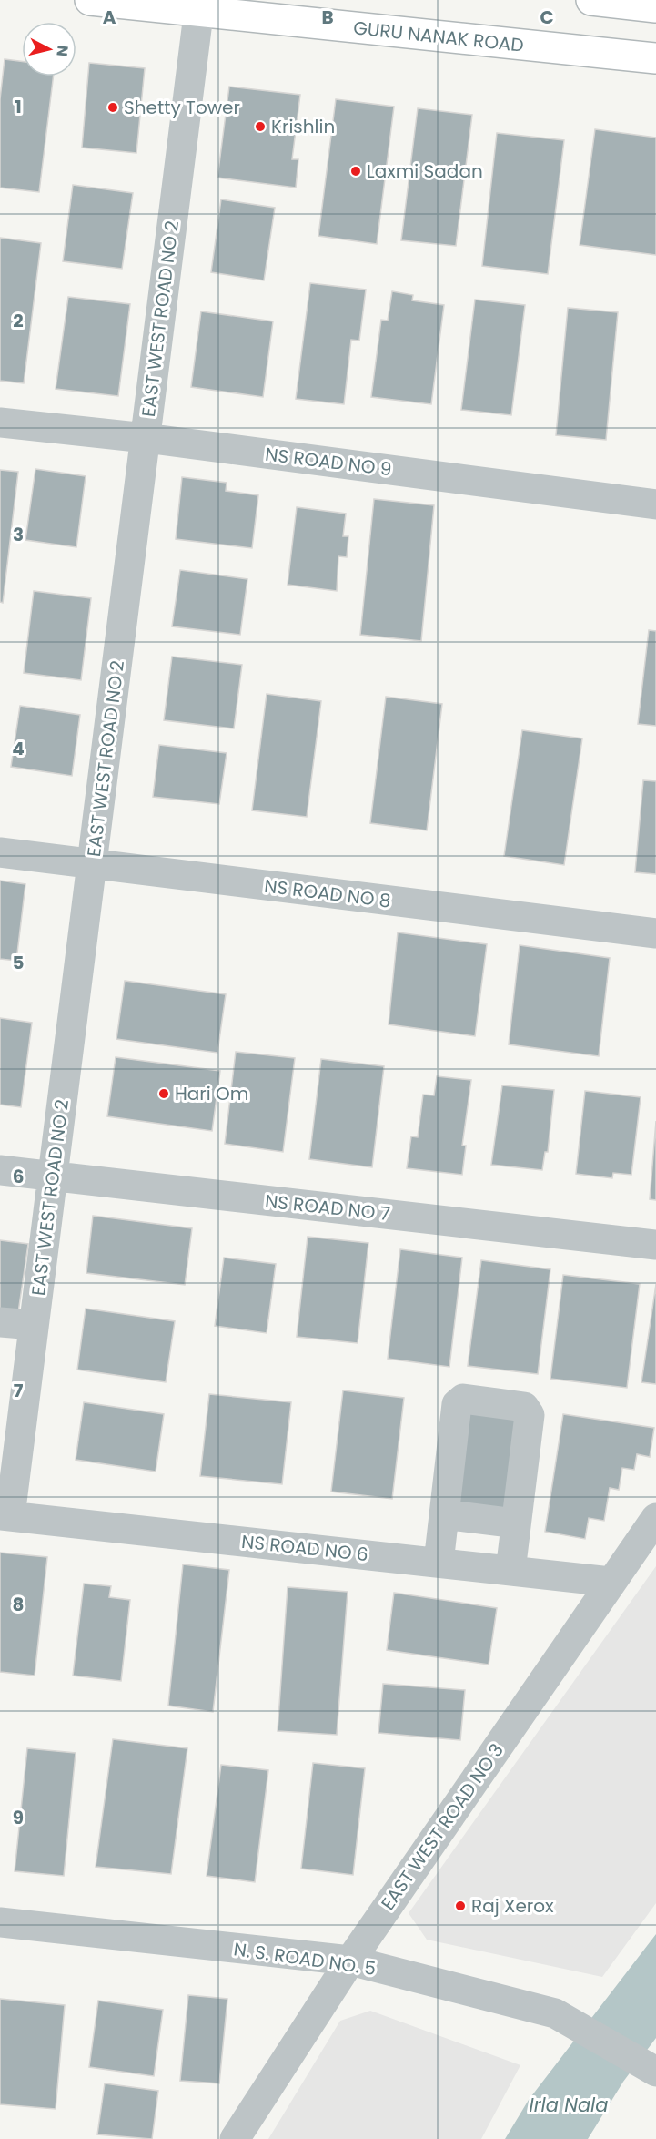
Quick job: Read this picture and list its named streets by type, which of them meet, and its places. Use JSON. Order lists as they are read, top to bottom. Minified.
{"streets":{"main road":["GURU NANAK ROAD"],"street":["EAST WEST ROAD NO 2","NS ROAD NO 9","NS ROAD NO 8","NS ROAD NO 7","NS ROAD NO 6","EAST WEST ROAD NO 3","N. S. ROAD NO. 5"]},"crossings":[["GURU NANAK ROAD","EAST WEST ROAD NO 2"],["EAST WEST ROAD NO 2","NS ROAD NO 9"],["EAST WEST ROAD NO 2","NS ROAD NO 8"],["EAST WEST ROAD NO 2","NS ROAD NO 7"],["EAST WEST ROAD NO 2","NS ROAD NO 6"],["NS ROAD NO 6","EAST WEST ROAD NO 3"],["EAST WEST ROAD NO 3","N. S. ROAD NO. 5"]],"water":["Irla Nala"],"places":["Shetty Tower","Krishlin","Laxmi Sadan","Hari Om","Raj Xerox"],"north":"right","grid":{"columns":["A","B","C"],"rows":["1","2","3","4","5","6","7","8","9"]}}
